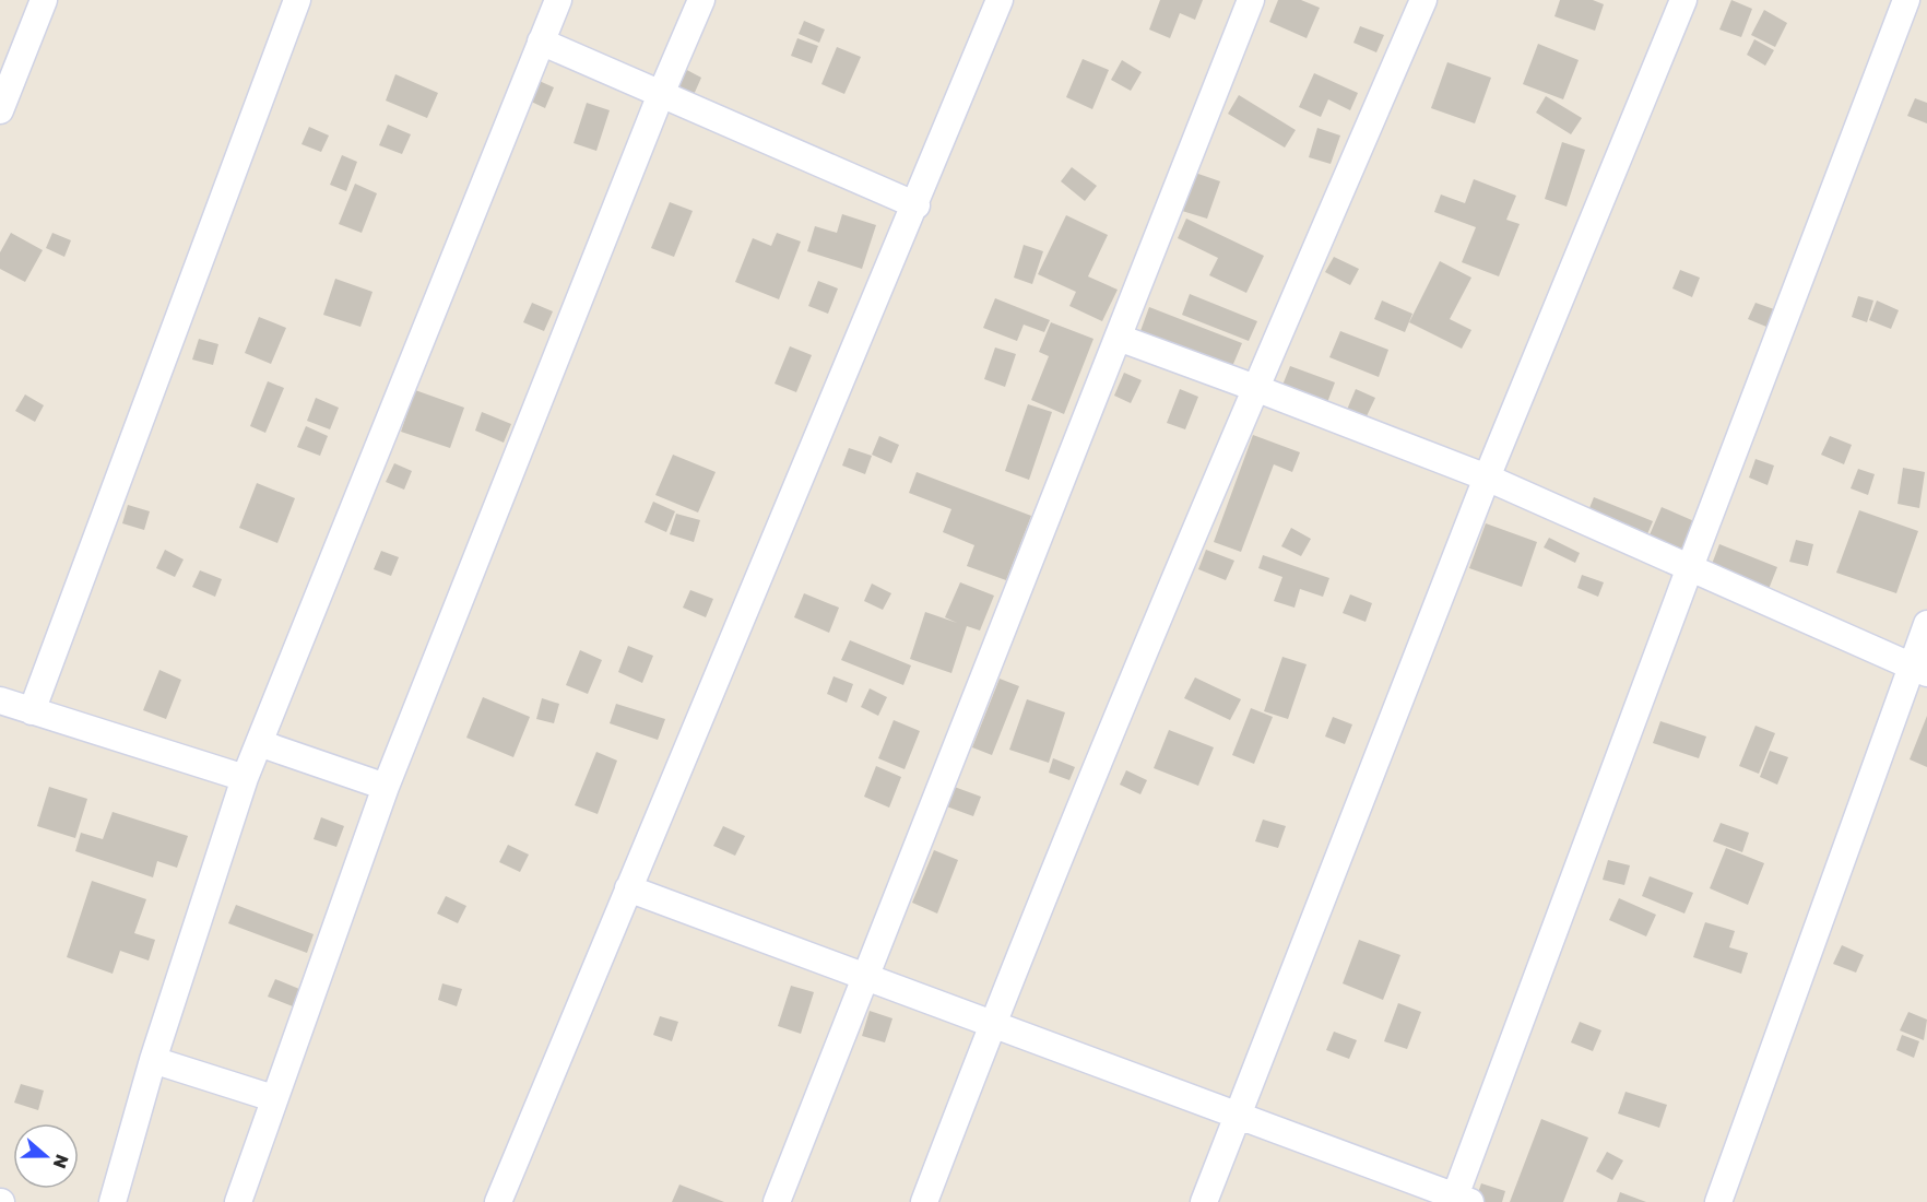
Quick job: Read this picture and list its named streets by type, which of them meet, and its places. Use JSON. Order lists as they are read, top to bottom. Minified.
{"north":"right"}
